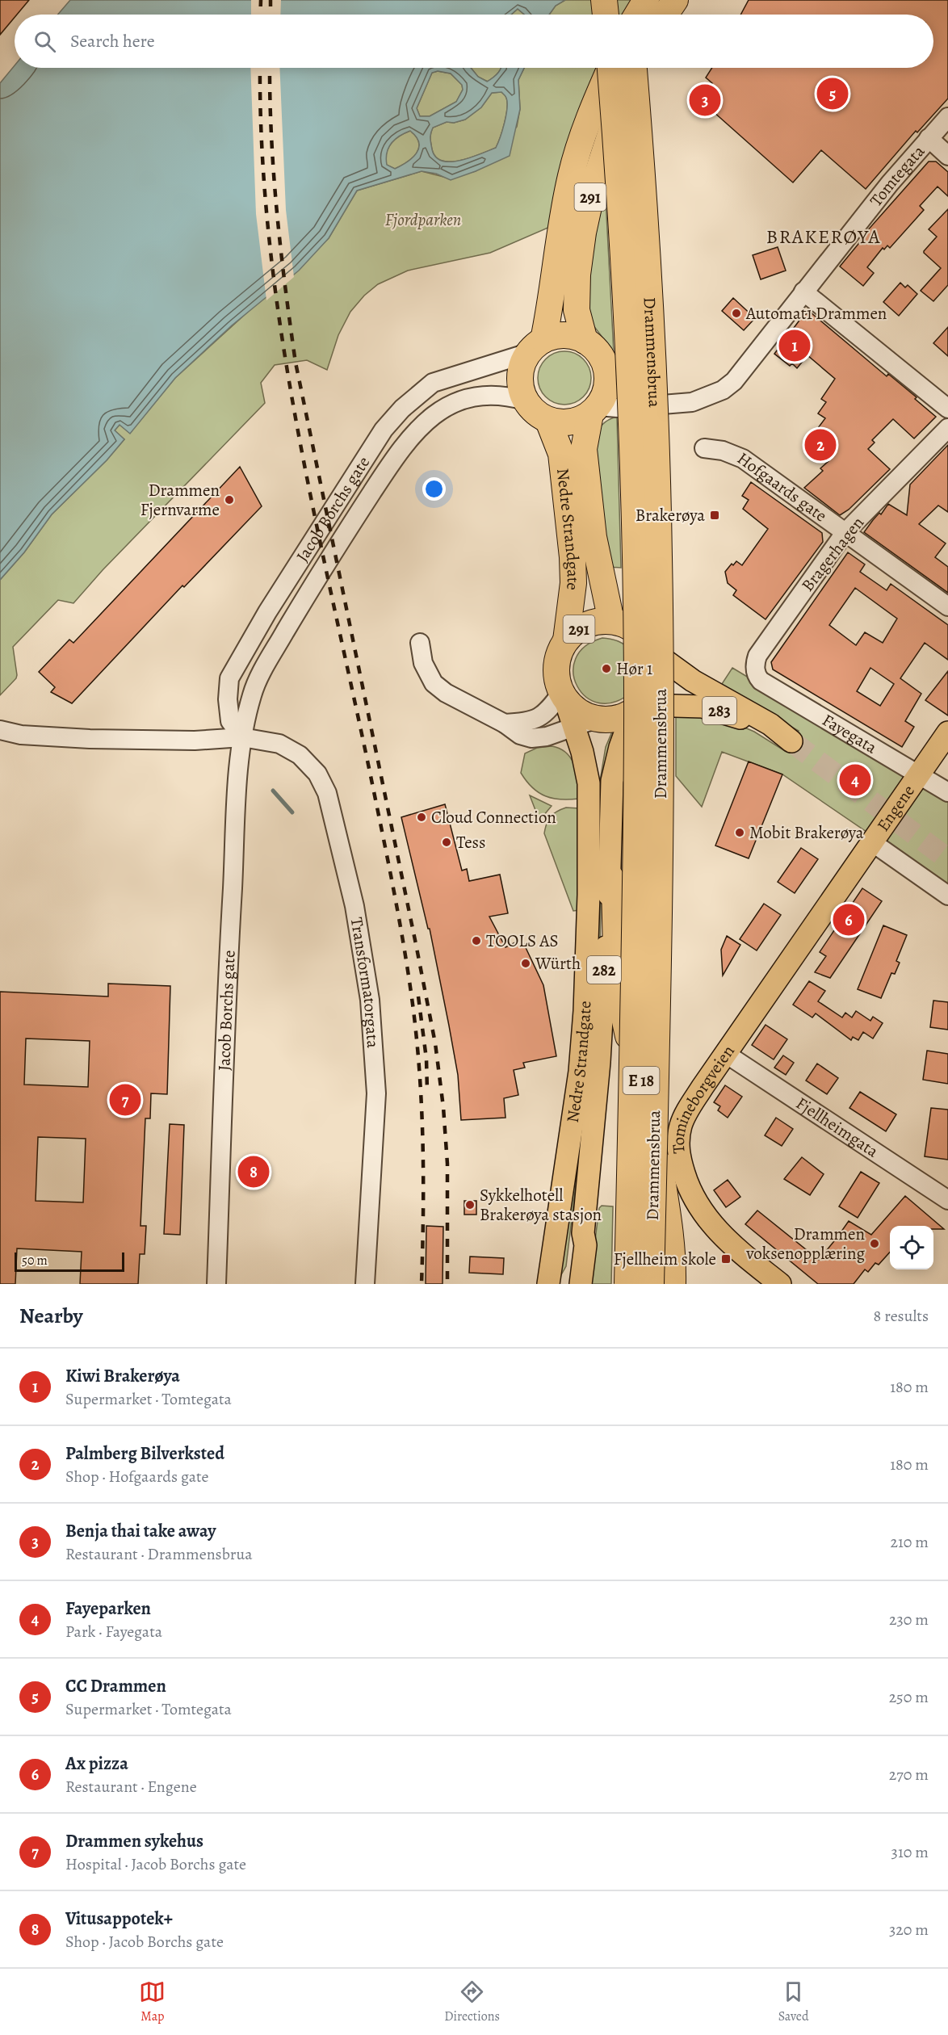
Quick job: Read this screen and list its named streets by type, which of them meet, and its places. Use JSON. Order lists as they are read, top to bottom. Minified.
{"streets":{"highway":["291","Drammensbrua","Nedre Strandgate","E 18"],"main road":["283","Engene","282","Tomineborgveien"],"street":["Tomtegata","Hofgaards gate","Jacob Borchs gate","Bragerhagen","Fayegata","Transformatorgata","Fjellheimgata"]},"crossings":[["Tomtegata","291"],["Tomtegata","Jacob Borchs gate"],["Tomtegata","Nedre Strandgate"],["291","Jacob Borchs gate"],["291","Nedre Strandgate"],["291","283"],["Hofgaards gate","Bragerhagen"],["Jacob Borchs gate","Nedre Strandgate"],["Jacob Borchs gate","Transformatorgata"],["Nedre Strandgate","283"],["Nedre Strandgate","282"],["Nedre Strandgate","E 18"],["Bragerhagen","Fayegata"],["Fayegata","Engene"],["Engene","Tomineborgveien"],["Tomineborgveien","Fjellheimgata"]],"districts":["BRAKERØYA"],"parks":["Fjordparken"],"places":{"other":["Automat1 Drammen","Drammen Fjernvarme","Hør 1","Cloud Connection","Mobit Brakerøya","Tess","TOOLS AS","Würth","Sykkelhotell Brakerøya stasjon","Drammen voksenopplæring"],"transit":["Brakerøya","Fjellheim skole"]},"scale_bar":"50 m","page":{"search":"Search here","pins":["5","3","1","2","4","6","7","8"],"scale":"50 m","heading":["Nearby","8 results"],"list":[{"mark":"1","name":"Kiwi Brakerøya","note":"Supermarket · Tomtegata","value":"180 m"},{"mark":"2","name":"Palmberg Bilverksted","note":"Shop · Hofgaards gate","value":"180 m"},{"mark":"3","name":"Benja thai take away","note":"Restaurant · Drammensbrua","value":"210 m"},{"mark":"4","name":"Fayeparken","note":"Park · Fayegata","value":"230 m"},{"mark":"5","name":"CC Drammen","note":"Supermarket · Tomtegata","value":"250 m"},{"mark":"6","name":"Ax pizza","note":"Restaurant · Engene","value":"270 m"},{"mark":"7","name":"Drammen sykehus","note":"Hospital · Jacob Borchs gate","value":"310 m"},{"mark":"8","name":"Vitusappotek+","note":"Shop · Jacob Borchs gate","value":"320 m"}],"nav":["Map","Directions","Saved"]}}
